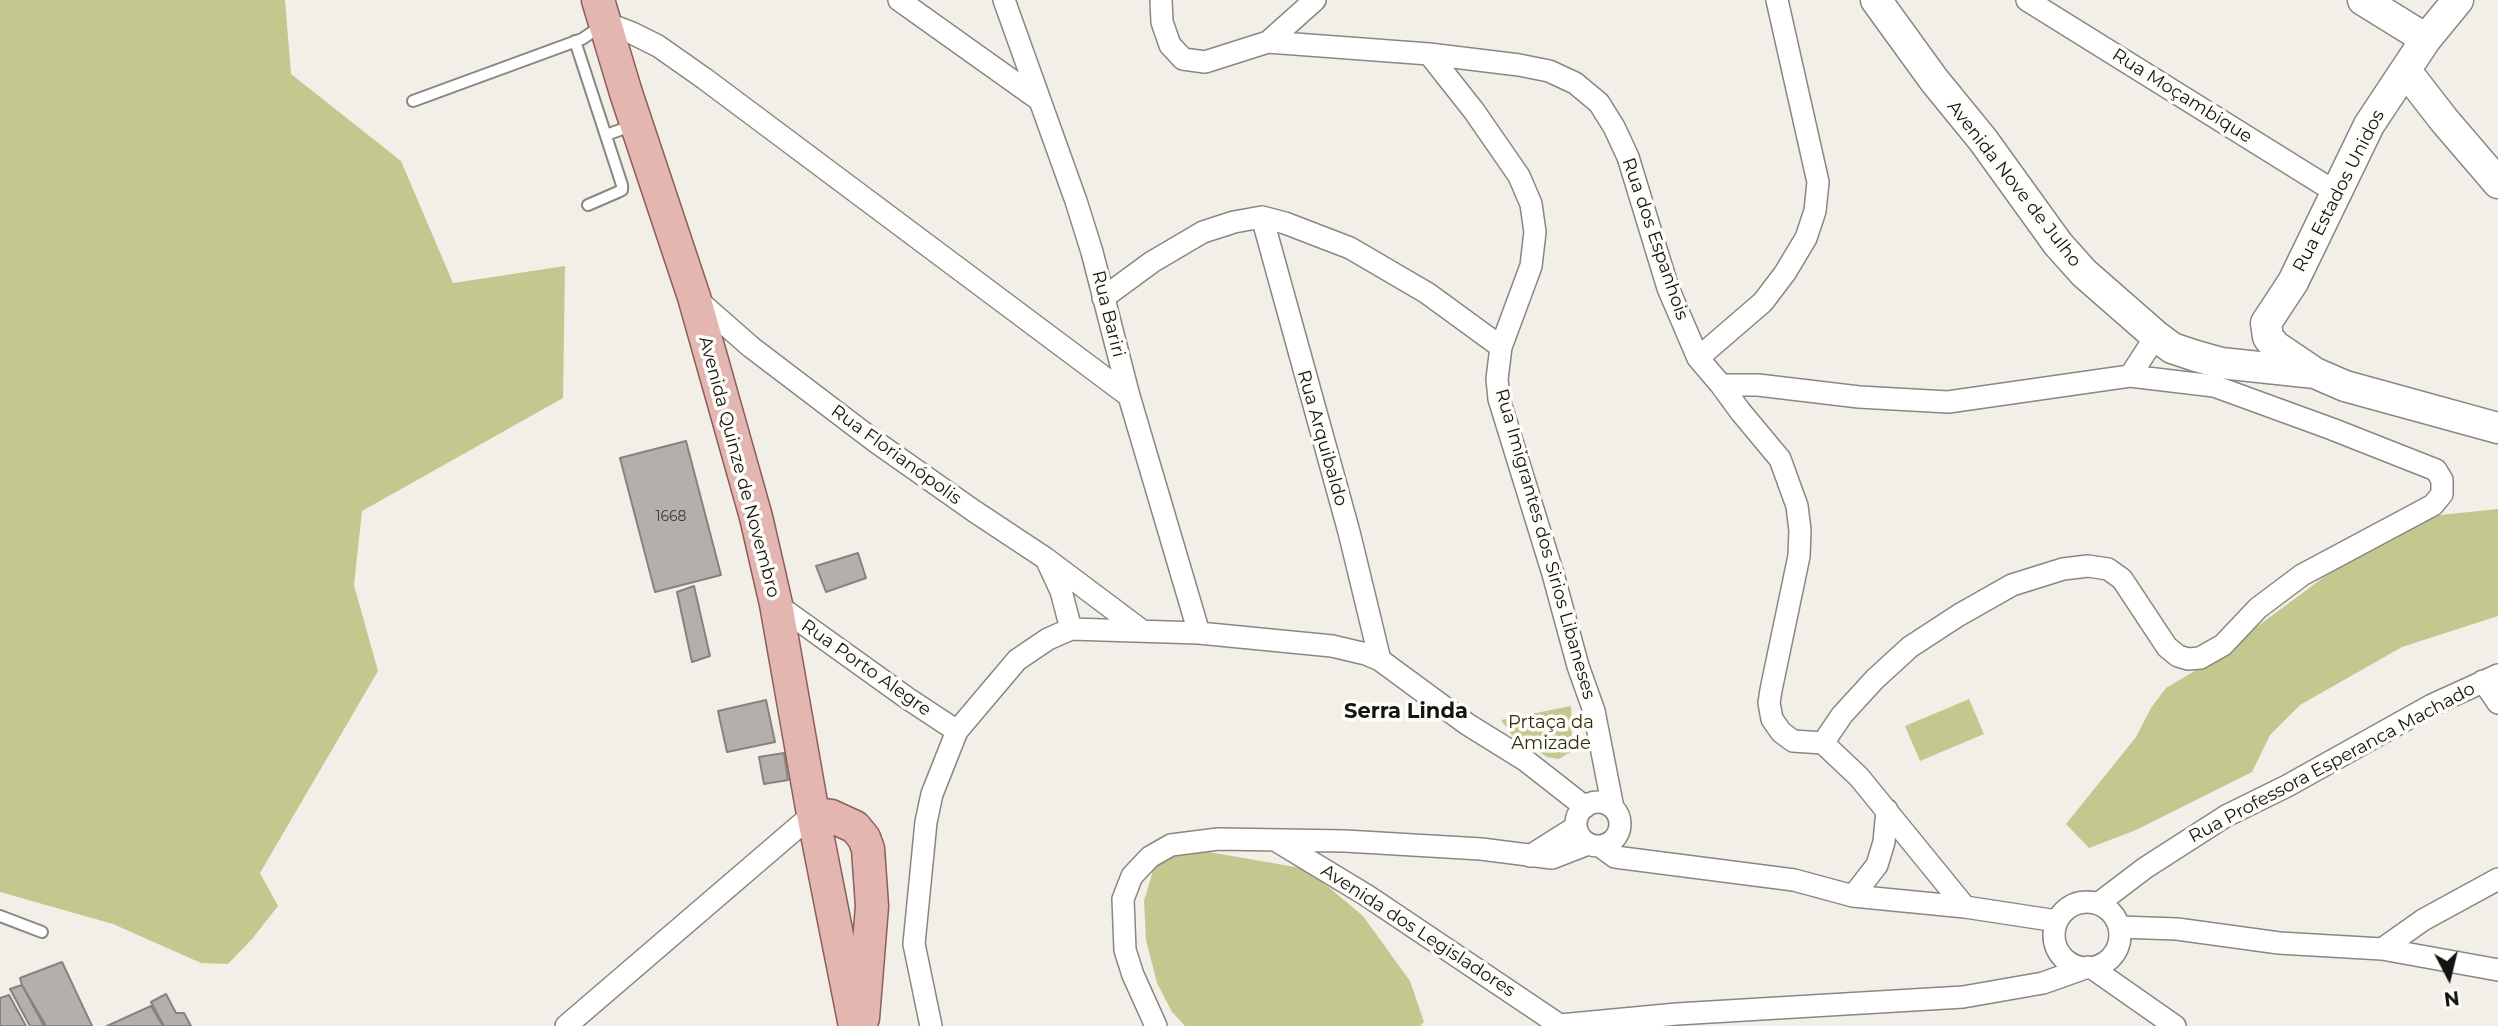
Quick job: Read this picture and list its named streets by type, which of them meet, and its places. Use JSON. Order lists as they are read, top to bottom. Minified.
{"streets":{"main road":["Avenida Nove de Julho","Rua Estados Unidos","Avenida Quinze de Novembro"],"street":["Rua Moçambique","Rua dos Espanhois","Rua Bariri","Rua Arquibaldo","Rua Florianópolis","Rua Imigrantes dos Sirios Libaneses","Rua Porto Alegre","Rua Professora Esperanca Machado","Avenida dos Legisladores"]},"crossings":[["Rua Moçambique","Rua Estados Unidos"],["Avenida Nove de Julho","Rua Estados Unidos"],["Rua dos Espanhois","Rua Imigrantes dos Sirios Libaneses"],["Rua Florianópolis","Avenida Quinze de Novembro"],["Avenida Quinze de Novembro","Rua Porto Alegre"]],"districts":["Serra Linda"],"parks":["Prtaça da Amizade"],"house_numbers":["1668"],"north":"bottom"}
